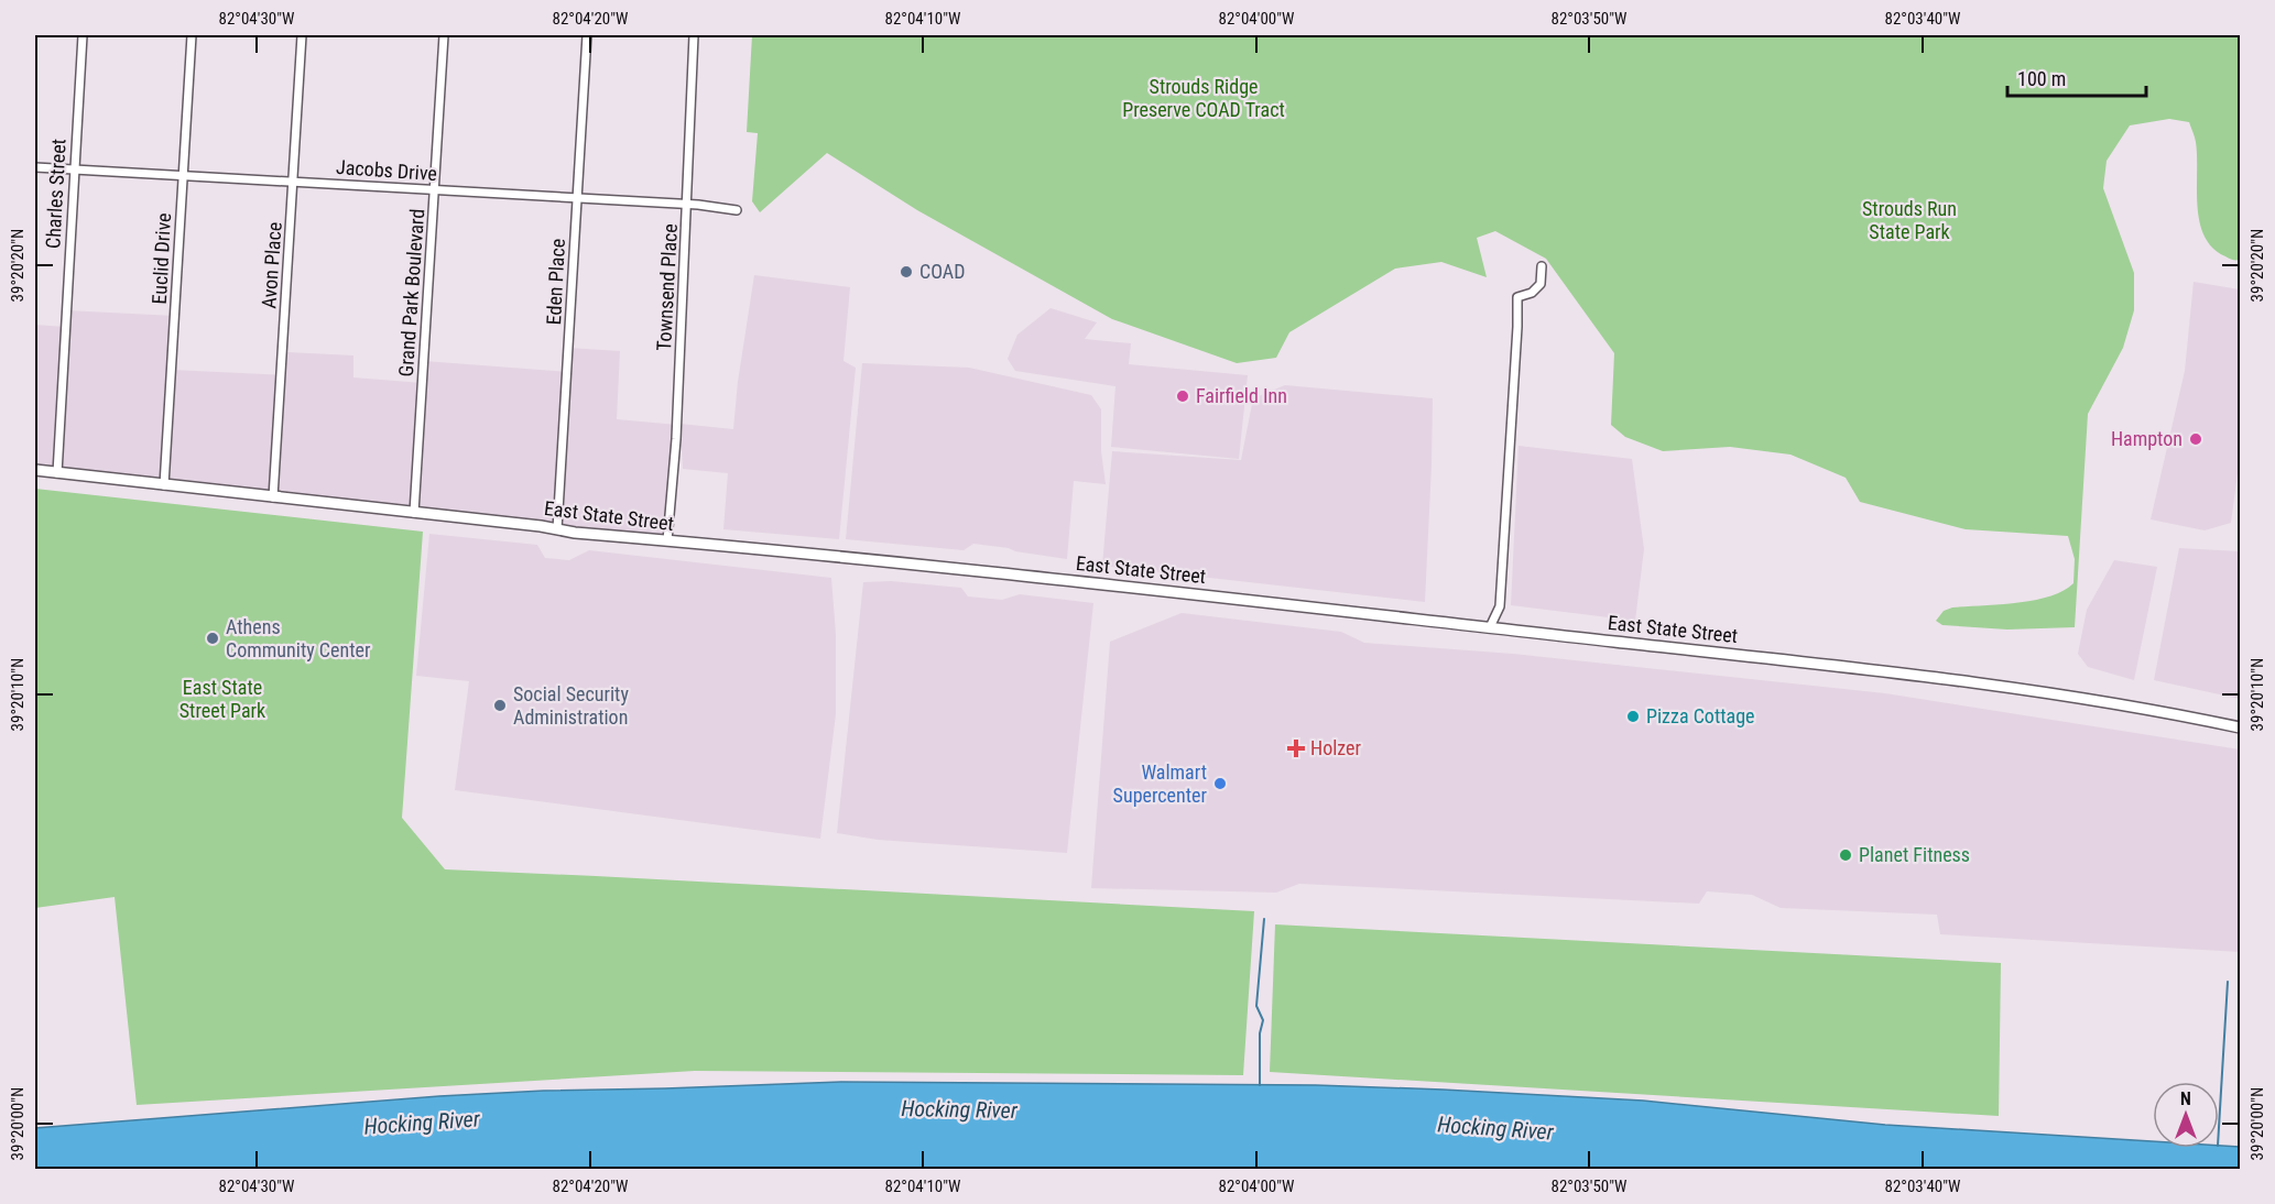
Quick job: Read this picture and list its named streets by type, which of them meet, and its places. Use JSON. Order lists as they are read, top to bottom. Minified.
{"streets":{"main road":["East State Street"],"street":["Jacobs Drive","Charles Street","Euclid Drive","Avon Place","Eden Place","Townsend Place","Grand Park Boulevard"]},"crossings":[["Jacobs Drive","Charles Street"],["Jacobs Drive","Euclid Drive"],["Jacobs Drive","Avon Place"],["Jacobs Drive","Eden Place"],["Jacobs Drive","Townsend Place"],["Jacobs Drive","Grand Park Boulevard"],["Charles Street","East State Street"],["Euclid Drive","East State Street"],["Avon Place","East State Street"],["Eden Place","East State Street"],["Townsend Place","East State Street"],["Grand Park Boulevard","East State Street"]],"water":["Hocking River"],"parks":["Strouds Ridge Preserve COAD Tract","Strouds Run State Park","East State Street Park"],"places":{"other":["COAD","Fairfield Inn","Hampton","Athens Community Center","Social Security Administration","Pizza Cottage","Walmart Supercenter","Planet Fitness"],"health":["Holzer"]},"scale_bar":"100 m","north":"top","coordinates":["82°04'30\"W","82°04'20\"W","82°04'10\"W","82°04'00\"W","82°03'50\"W","82°03'40\"W","39°20'20\"N","39°20'10\"N","39°20'00\"N"]}
